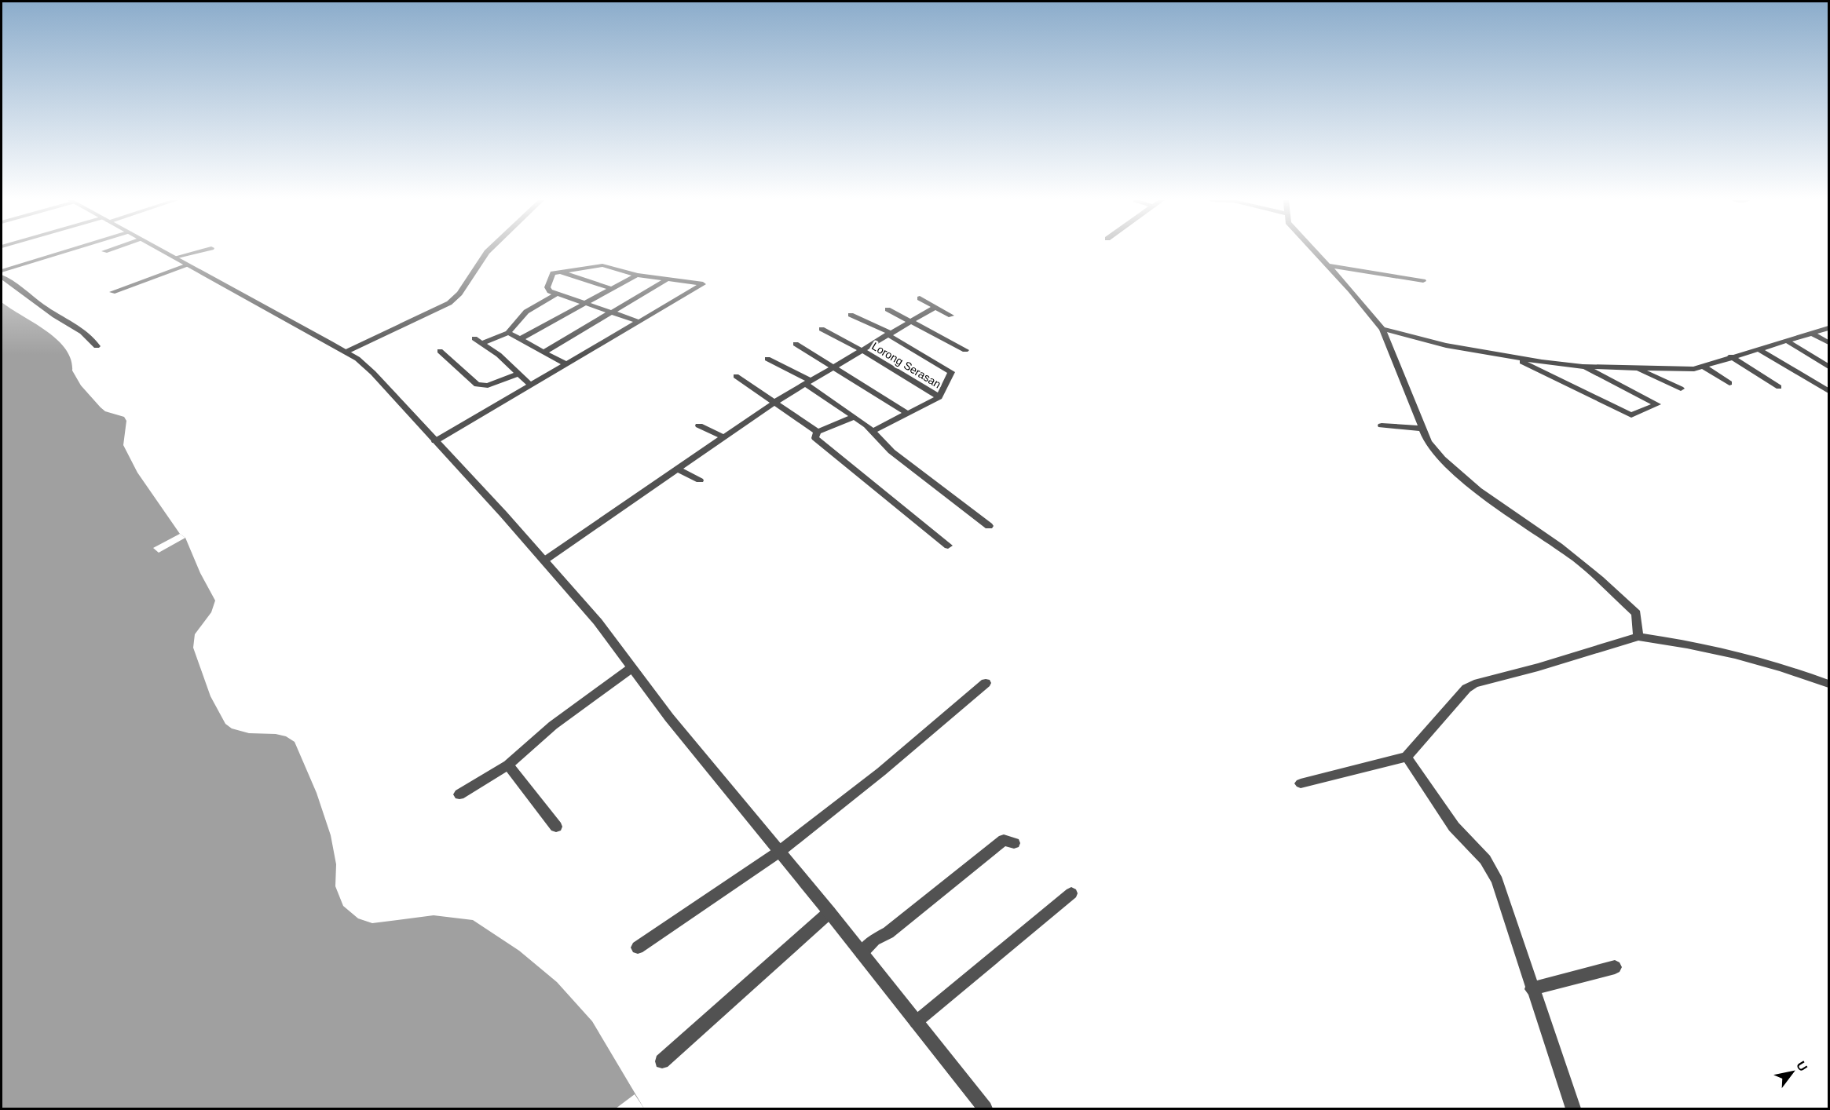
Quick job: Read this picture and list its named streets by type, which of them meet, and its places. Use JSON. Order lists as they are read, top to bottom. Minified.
{"streets":{"street":["Lorong Serasan"]},"north":"top right"}
